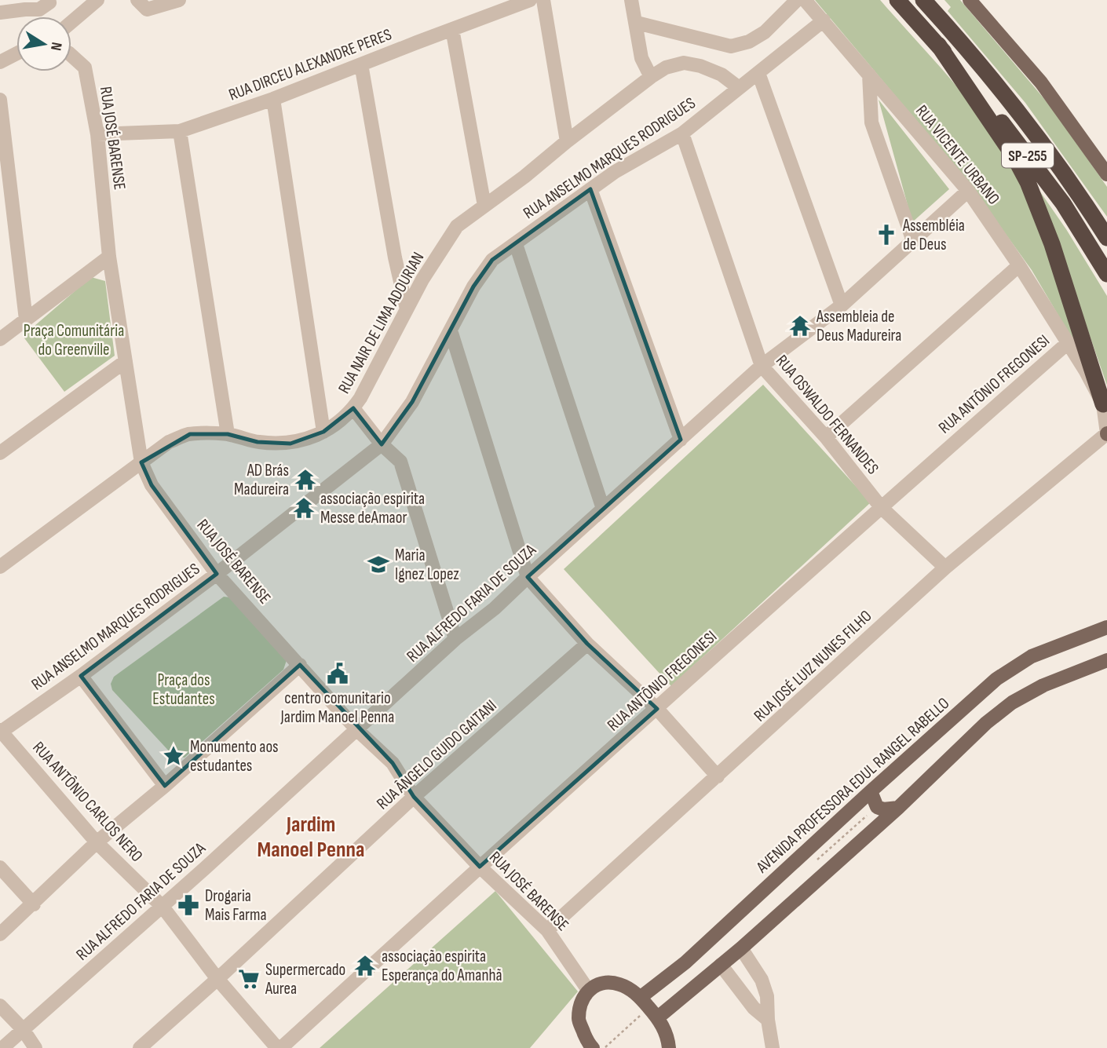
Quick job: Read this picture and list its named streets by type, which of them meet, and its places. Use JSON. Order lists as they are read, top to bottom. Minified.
{"streets":{"highway":["SP-255"],"main road":["AVENIDA PROFESSORA EDUL RANGEL RABELLO"],"street":["RUA DIRCEU ALEXANDRE PERES","RUA JOSÉ BARENSE","RUA VICENTE URBANO","RUA ANSELMO MARQUES RODRIGUES","RUA NAIR DE LIMA ADOURIAN","RUA ANTÔNIO FREGONESI","RUA OSWALDO FERNANDES","RUA ALFREDO FARIA DE SOUZA","RUA JOSÉ LUIZ NUNES FILHO","RUA ÂNGELO GUIDO GAITANI","RUA ANTÔNIO CARLOS NERO"]},"crossings":[["RUA DIRCEU ALEXANDRE PERES","RUA JOSÉ BARENSE"],["RUA JOSÉ BARENSE","RUA ANSELMO MARQUES RODRIGUES"],["RUA JOSÉ BARENSE","RUA NAIR DE LIMA ADOURIAN"],["RUA JOSÉ BARENSE","RUA ANTÔNIO FREGONESI"],["RUA JOSÉ BARENSE","RUA ALFREDO FARIA DE SOUZA"],["RUA JOSÉ BARENSE","RUA JOSÉ LUIZ NUNES FILHO"],["RUA JOSÉ BARENSE","RUA ÂNGELO GUIDO GAITANI"],["RUA VICENTE URBANO","RUA ANSELMO MARQUES RODRIGUES"],["RUA VICENTE URBANO","RUA ANTÔNIO FREGONESI"],["RUA VICENTE URBANO","RUA ALFREDO FARIA DE SOUZA"],["RUA ANSELMO MARQUES RODRIGUES","RUA NAIR DE LIMA ADOURIAN"],["RUA ANSELMO MARQUES RODRIGUES","RUA OSWALDO FERNANDES"],["RUA ANSELMO MARQUES RODRIGUES","RUA ANTÔNIO CARLOS NERO"],["RUA ANTÔNIO FREGONESI","RUA OSWALDO FERNANDES"],["RUA ANTÔNIO FREGONESI","RUA ANTÔNIO CARLOS NERO"],["RUA OSWALDO FERNANDES","RUA ALFREDO FARIA DE SOUZA"],["RUA OSWALDO FERNANDES","RUA JOSÉ LUIZ NUNES FILHO"],["RUA ALFREDO FARIA DE SOUZA","RUA ANTÔNIO CARLOS NERO"],["RUA ÂNGELO GUIDO GAITANI","RUA ANTÔNIO CARLOS NERO"]],"districts":["Jardim Manoel Penna"],"parks":["Praça Comunitária do Greenville","Praça dos Estudantes"],"places":{"church":["Assembléia de Deus"],"temple":["Assembleia de Deus Madureira","AD Brás Madureira","associação espirita Messe deAmaor","associação espirita Esperança do Amanhã"],"school or university":["Maria Ignez Lopez"],"public building":["centro comunitario Jardim Manoel Penna"],"place":["Monumento aos estudantes"],"pharmacy":["Drogaria Mais Farma"],"supermarket":["Supermercado Aurea"]},"north":"right"}
